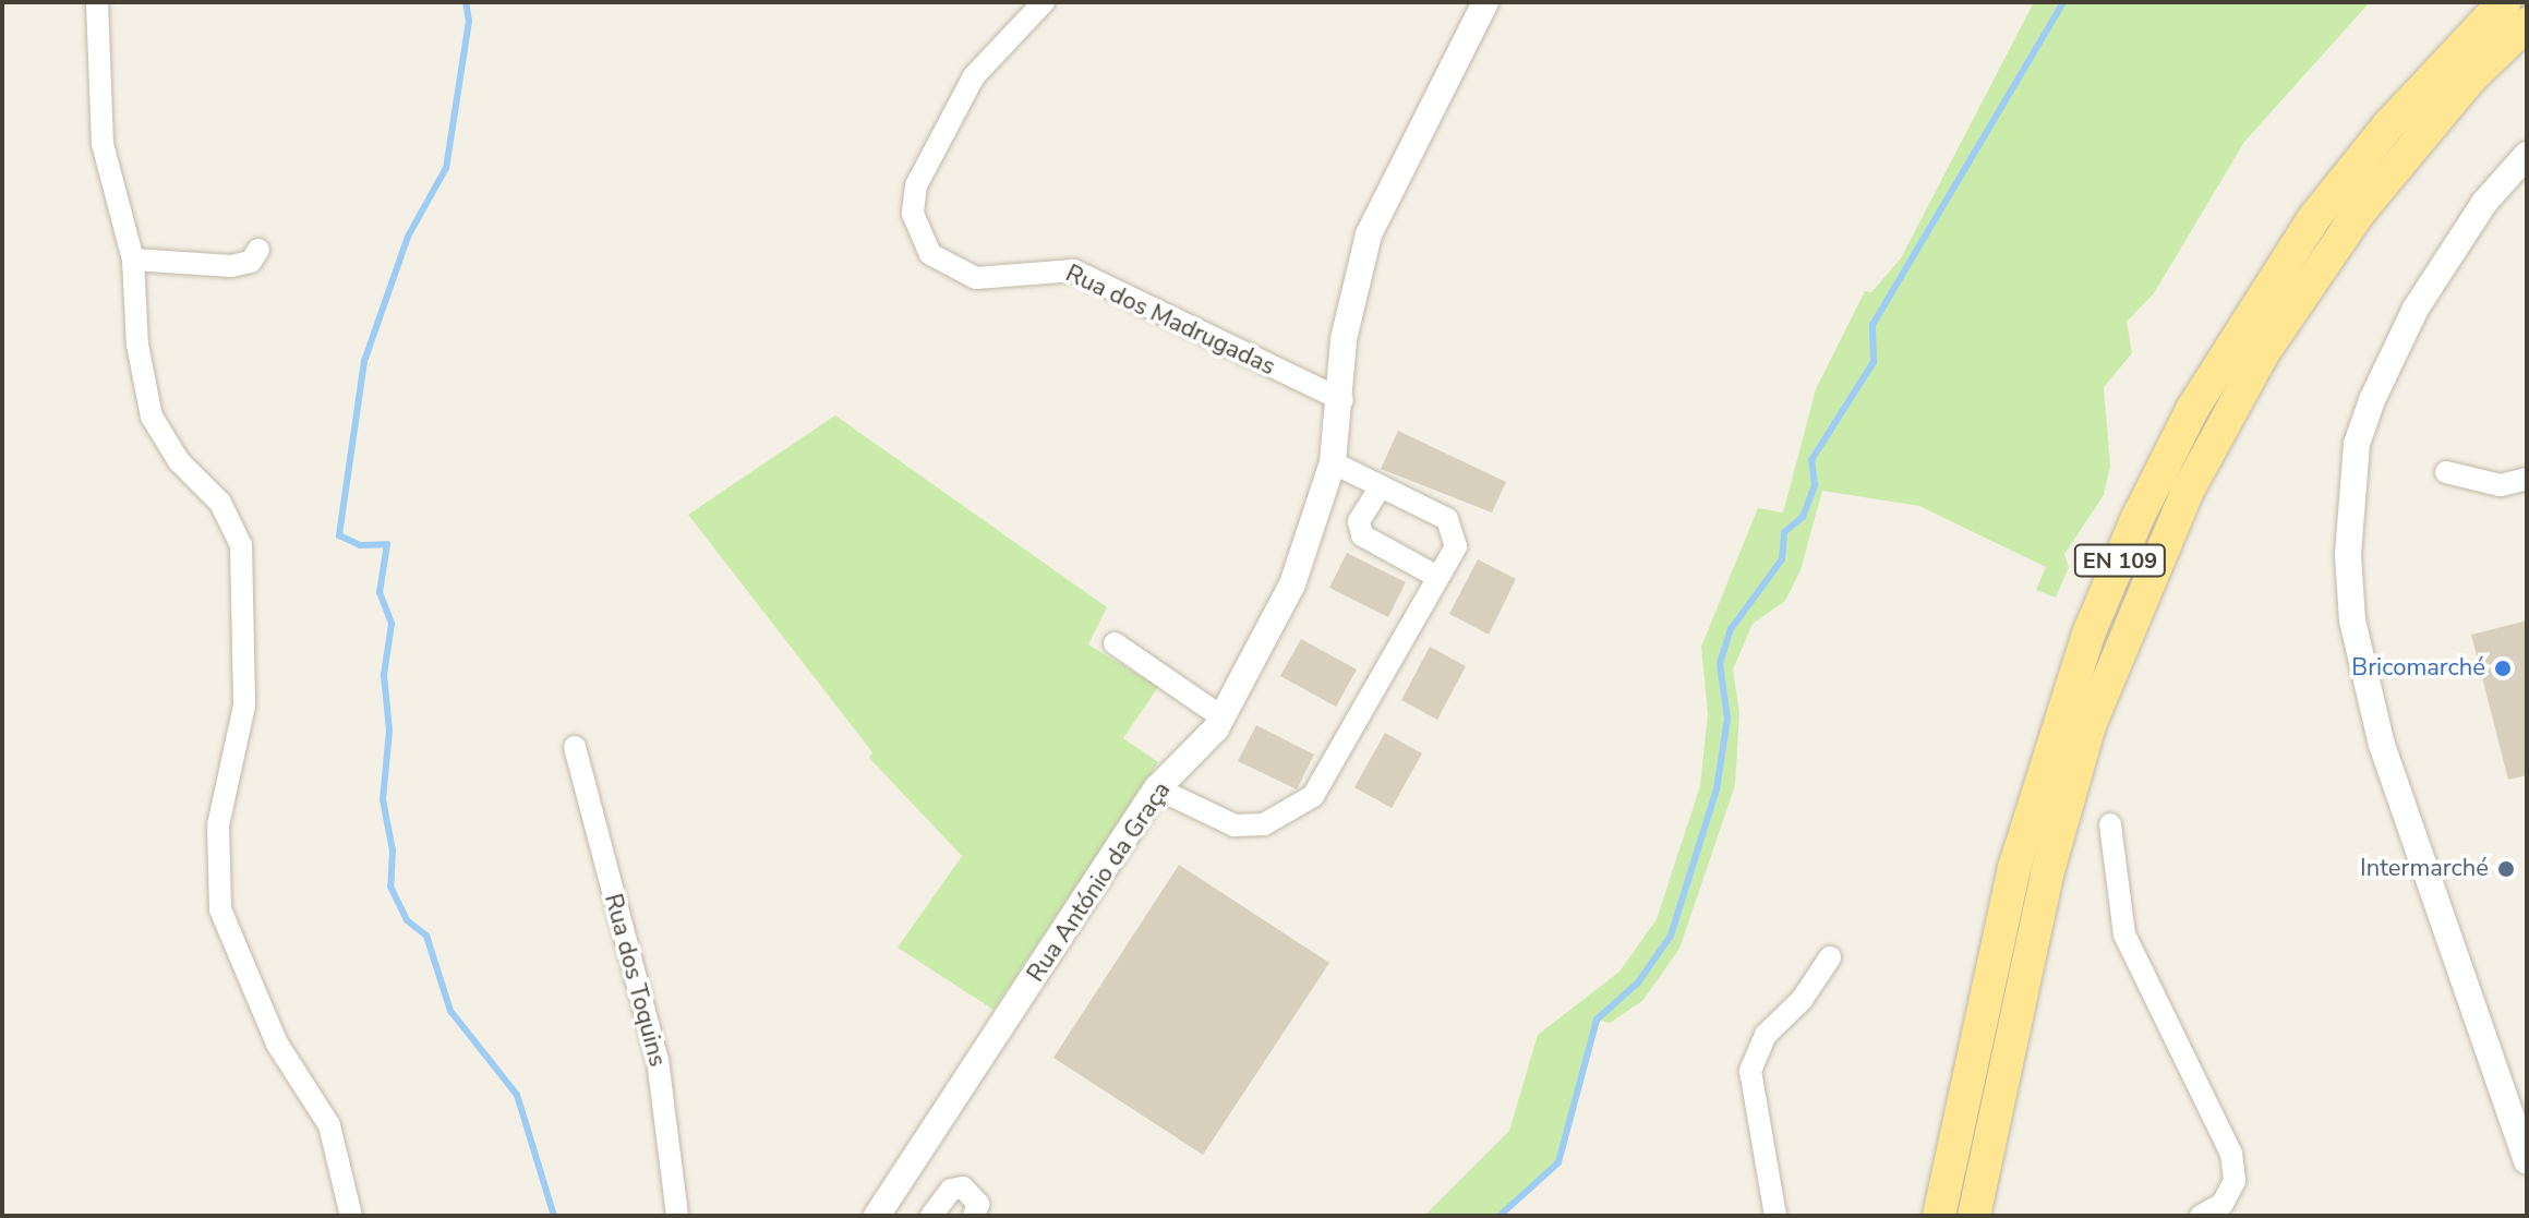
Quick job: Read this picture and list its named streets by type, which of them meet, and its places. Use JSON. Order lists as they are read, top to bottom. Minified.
{"streets":{"main road":["EN 109"],"street":["Rua dos Madrugadas","Rua António da Graça","Rua dos Toquins"]},"crossings":[["Rua dos Madrugadas","Rua António da Graça"]],"places":["Bricomarché","Intermarché"]}
